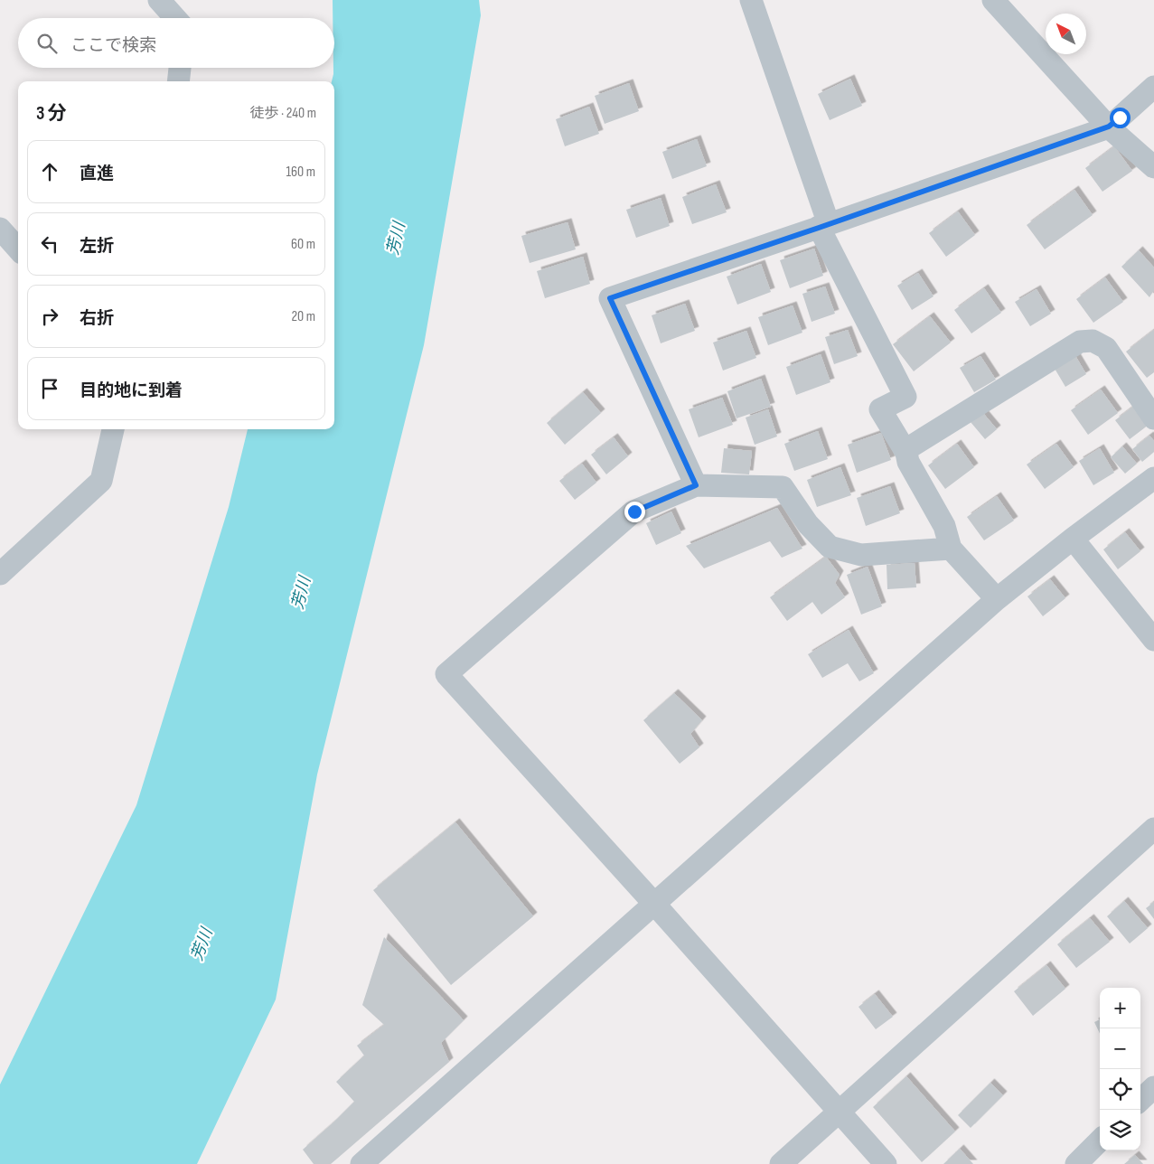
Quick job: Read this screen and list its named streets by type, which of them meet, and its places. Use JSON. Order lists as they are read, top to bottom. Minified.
{"water":["芳川"],"north":"top left","page":{"search":"ここで検索","heading":["3 分","徒歩 · 240 m"],"list":[["直進","160 m"],["左折","60 m"],["右折","20 m"],"目的地に到着"],"map_buttons":["+","−"]}}
